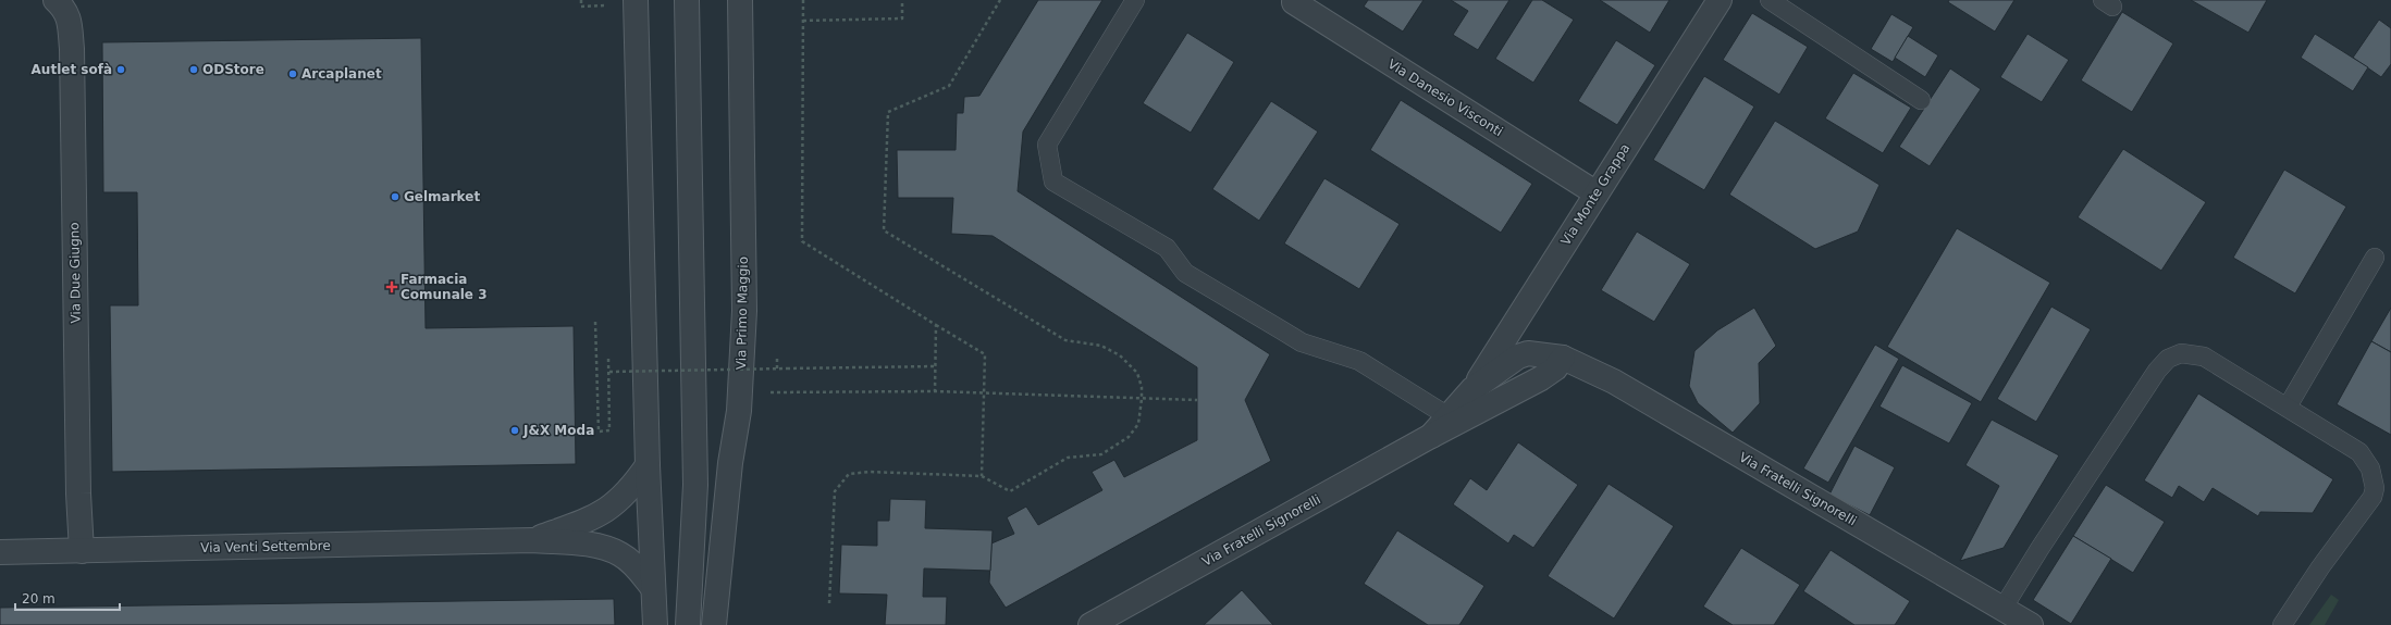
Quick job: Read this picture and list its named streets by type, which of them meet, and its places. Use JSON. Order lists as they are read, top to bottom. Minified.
{"streets":{"street":["Via Danesio Visconti","Via Monte Grappa","Via Due Giugno","Via Primo Maggio","Via Fratelli Signorelli","Via Venti Settembre"]},"crossings":[["Via Danesio Visconti","Via Monte Grappa"],["Via Monte Grappa","Via Fratelli Signorelli"],["Via Due Giugno","Via Venti Settembre"]],"places":{"other":["Autlet sofà","ODStore","Arcaplanet","Gelmarket","J&X Moda"],"health":["Farmacia Comunale 3"]},"scale_bar":"20 m"}
